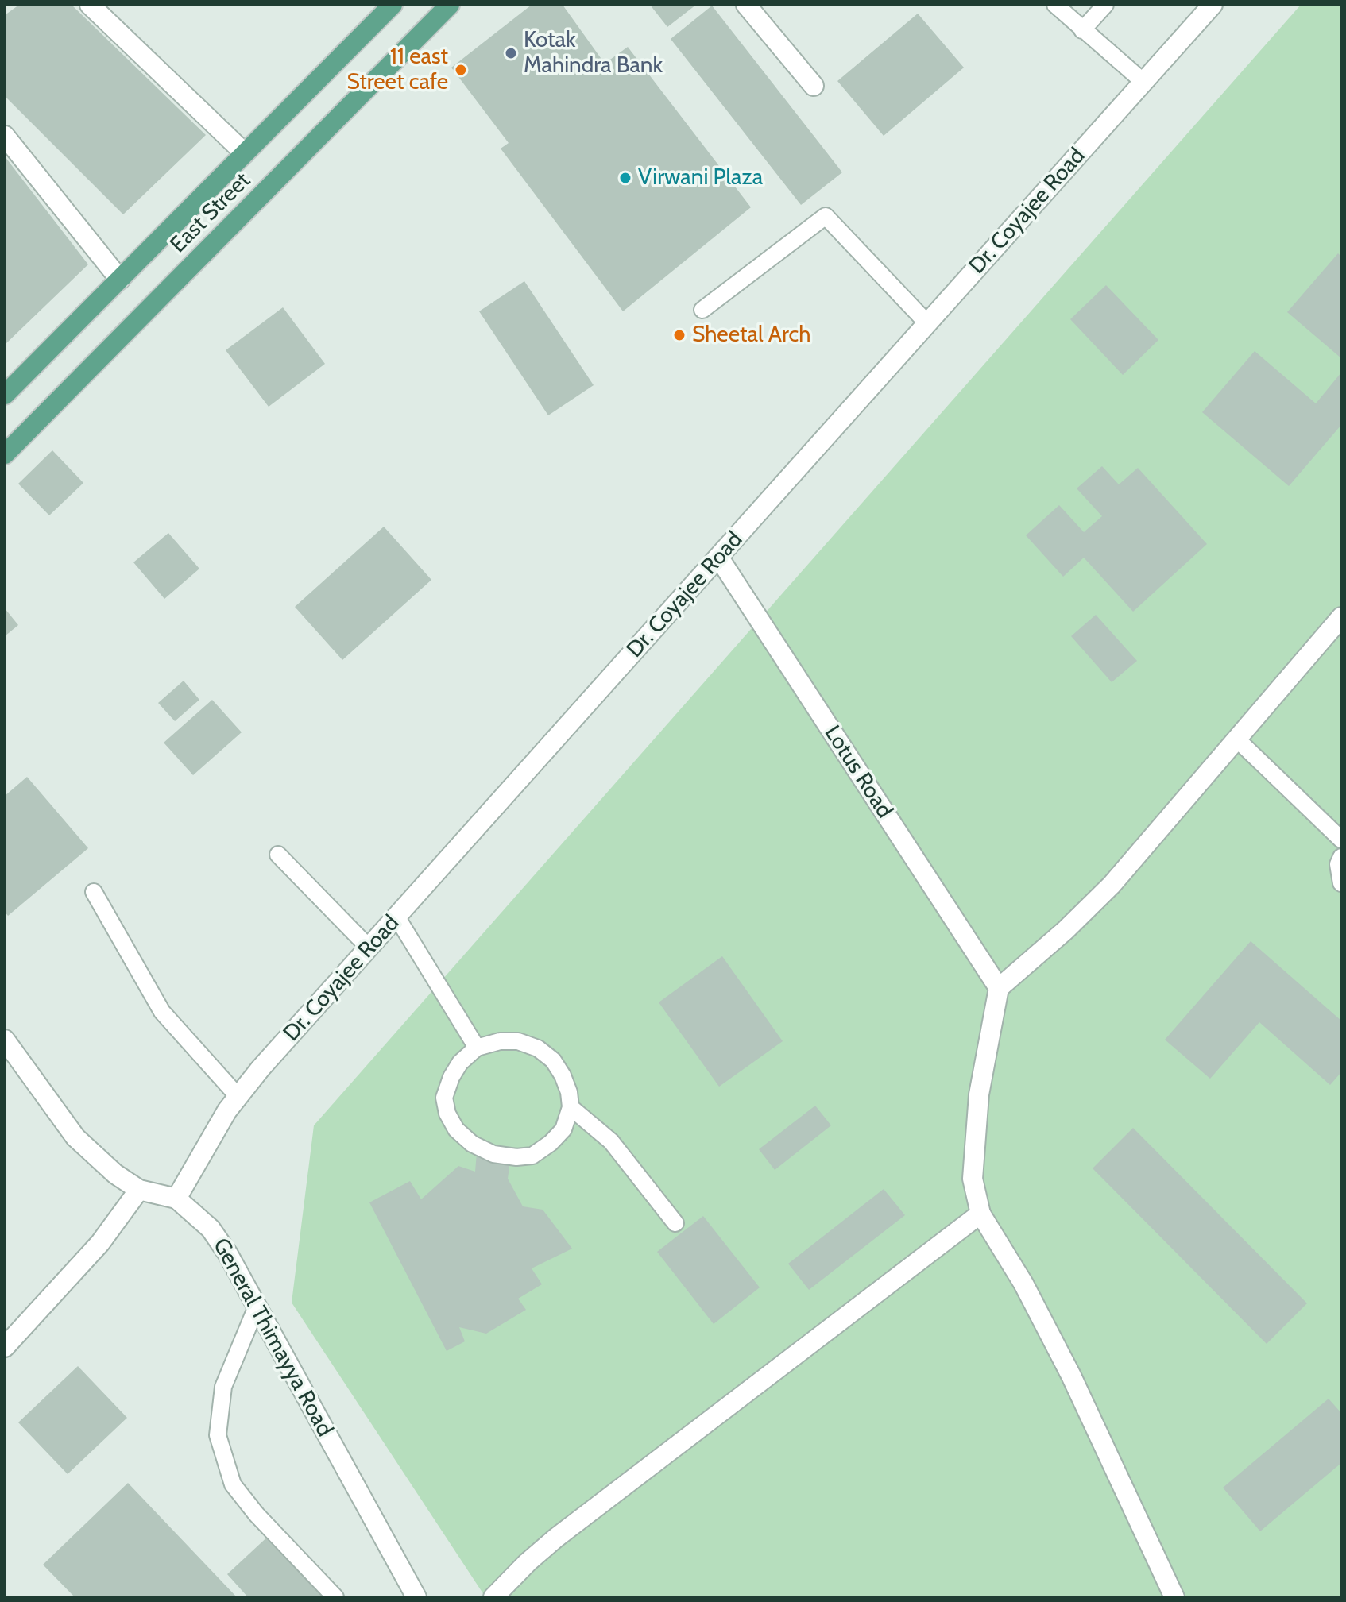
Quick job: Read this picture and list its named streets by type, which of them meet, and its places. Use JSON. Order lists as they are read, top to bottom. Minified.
{"streets":{"main road":["East Street"],"street":["Dr. Coyajee Road","Lotus Road","General Thimayya Road"]},"crossings":[["Dr. Coyajee Road","Lotus Road"],["Dr. Coyajee Road","General Thimayya Road"]],"places":["Kotak Mahindra Bank","11 east Street cafe","Virwani Plaza","Sheetal Arch"]}
